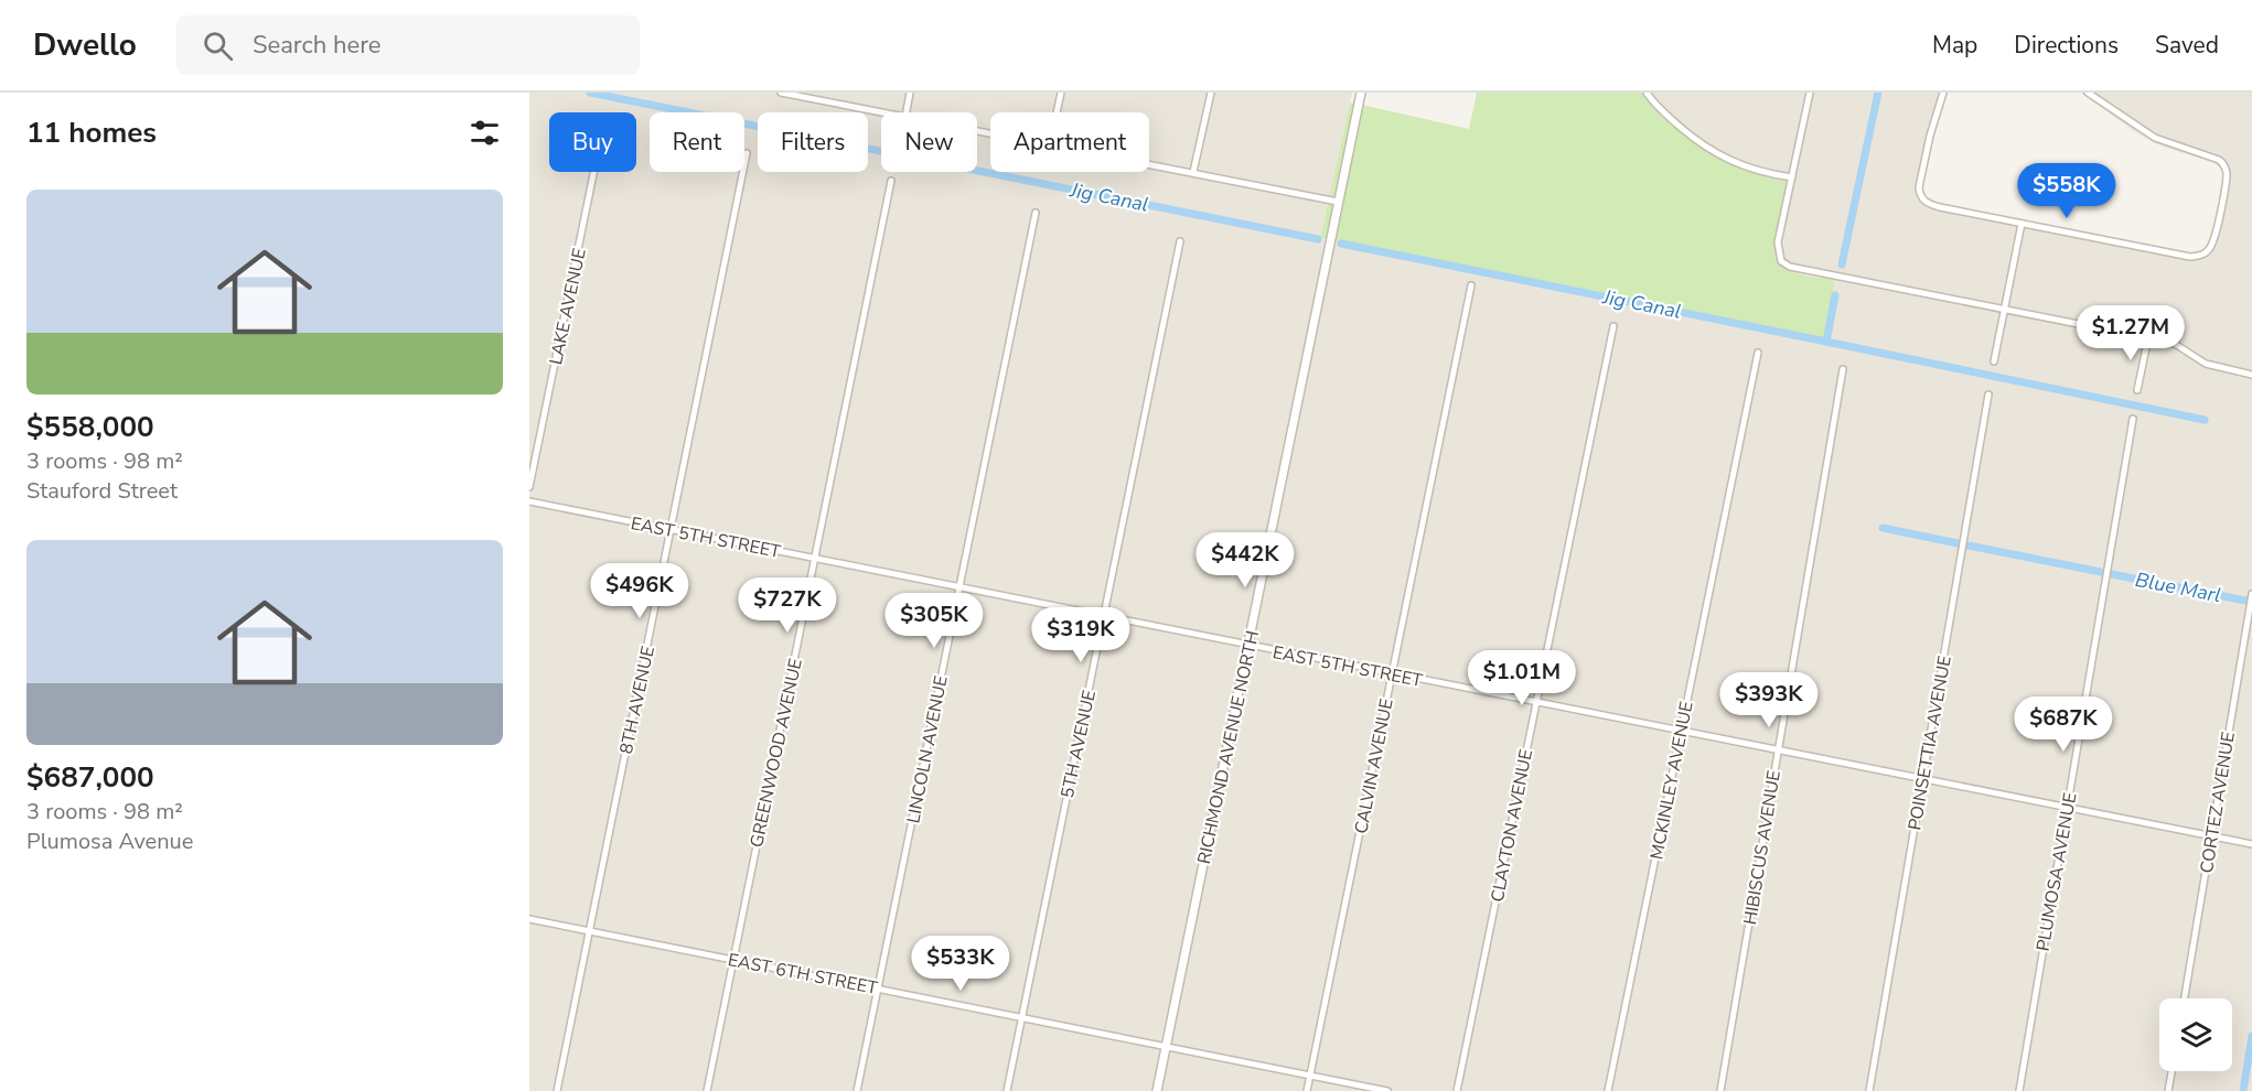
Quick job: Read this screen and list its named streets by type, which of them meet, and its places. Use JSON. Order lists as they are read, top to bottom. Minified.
{"streets":{"street":["LAKE AVENUE","EAST 5TH STREET","8TH AVENUE","POINSETTIA AVENUE","5TH AVENUE","RICHMOND AVENUE NORTH","LINCOLN AVENUE","GREENWOOD AVENUE","CALVIN AVENUE","MCKINLEY AVENUE","CORTEZ AVENUE","CLAYTON AVENUE","HIBISCUS AVENUE","PLUMOSA AVENUE","EAST 6TH STREET"]},"crossings":[["EAST 5TH STREET","8TH AVENUE"],["EAST 5TH STREET","POINSETTIA AVENUE"],["EAST 5TH STREET","5TH AVENUE"],["EAST 5TH STREET","RICHMOND AVENUE NORTH"],["EAST 5TH STREET","LINCOLN AVENUE"],["EAST 5TH STREET","GREENWOOD AVENUE"],["EAST 5TH STREET","CALVIN AVENUE"],["EAST 5TH STREET","MCKINLEY AVENUE"],["EAST 5TH STREET","CORTEZ AVENUE"],["EAST 5TH STREET","CLAYTON AVENUE"],["EAST 5TH STREET","HIBISCUS AVENUE"],["EAST 5TH STREET","PLUMOSA AVENUE"],["8TH AVENUE","EAST 6TH STREET"],["5TH AVENUE","EAST 6TH STREET"],["RICHMOND AVENUE NORTH","EAST 6TH STREET"],["LINCOLN AVENUE","EAST 6TH STREET"],["GREENWOOD AVENUE","EAST 6TH STREET"],["CALVIN AVENUE","EAST 6TH STREET"]],"water":["Jig Canal","Blue Marl"],"page":{"header":"Dwello","search":"Search here","nav":["Map","Directions","Saved"],"heading":"11 homes","chip":["Buy","Rent","Filters","New","Apartment"],"price":["$558K","$1.27M","$442K","$496K","$727K","$305K","$319K","$1.01M","$393K","$687K","$533K"],"list":[{"name":"$558,000","note":"3 rooms · 98 m² · Stauford Street"},{"name":"$687,000","note":"3 rooms · 98 m² · Plumosa Avenue"}]}}
